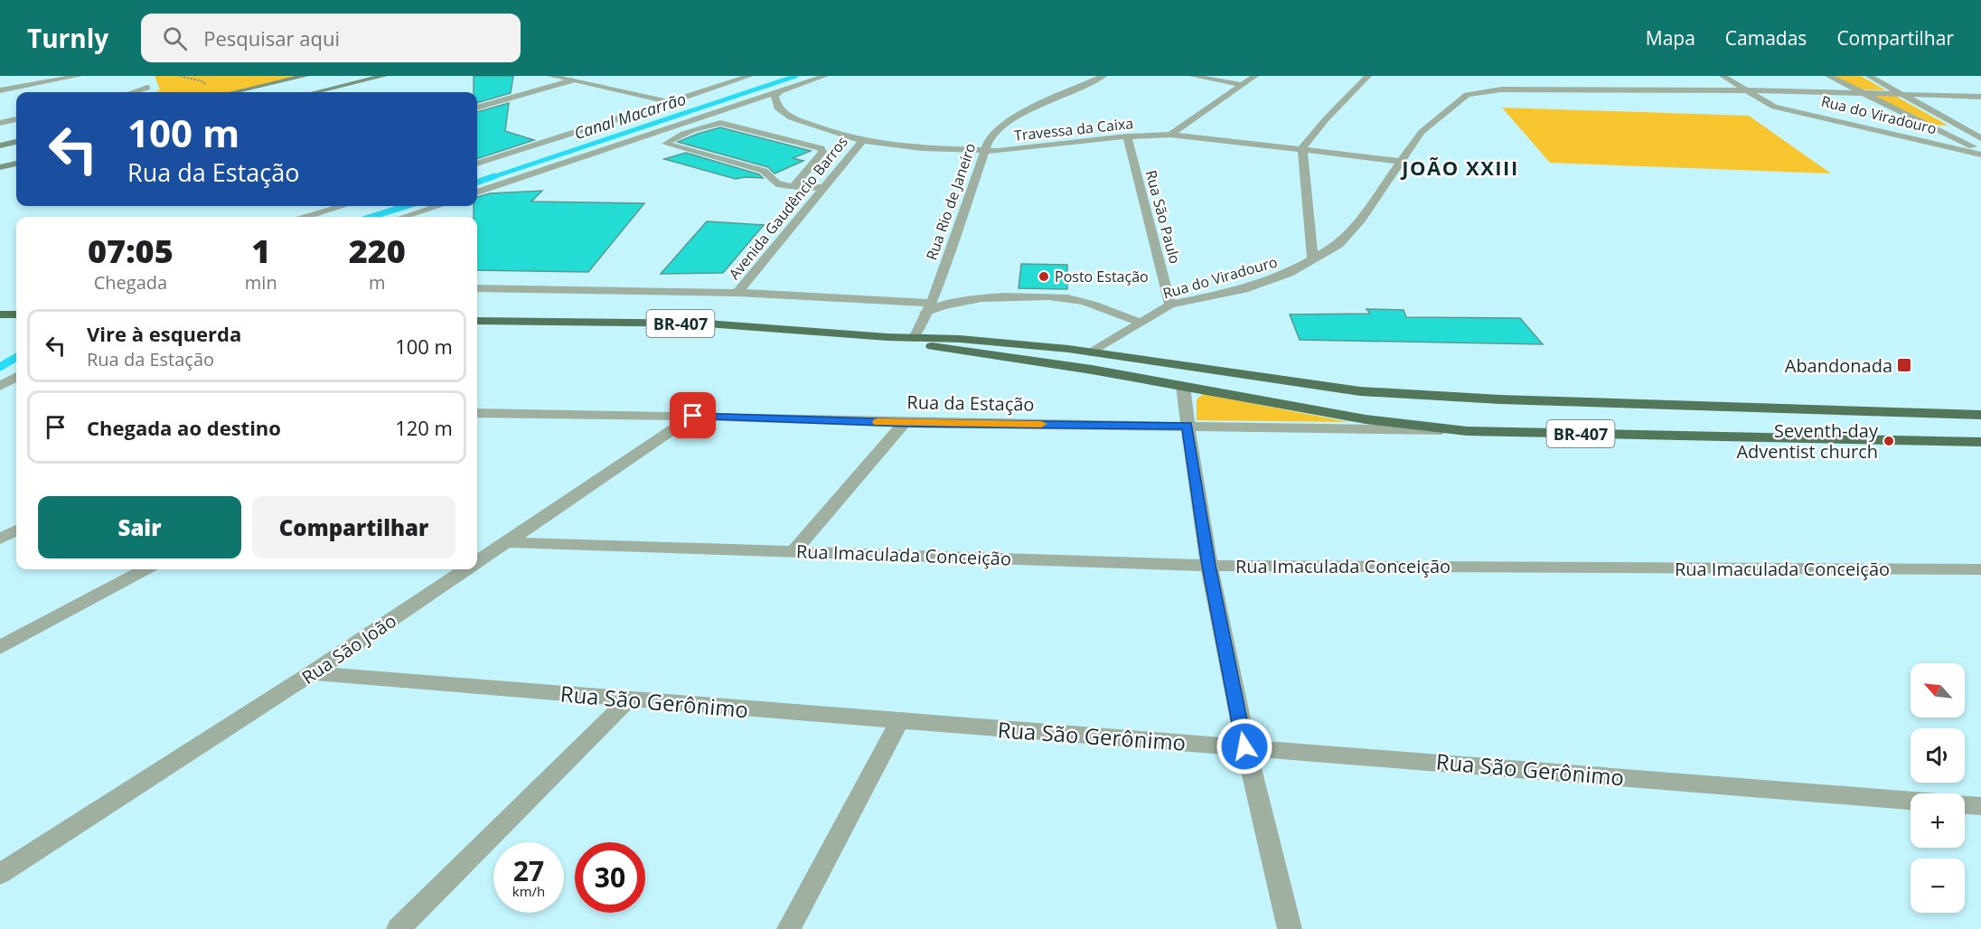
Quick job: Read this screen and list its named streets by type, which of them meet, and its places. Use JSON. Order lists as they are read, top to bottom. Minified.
{"streets":{"highway":["BR-407"],"street":["Rua do Viradouro","Travessa da Caixa","Rua Rio de Janeiro","Avenida Gaudêncio Barros","Rua São Paulo","Rua da Estação","Rua Imaculada Conceição","Rua São João","Rua São Gerônimo"]},"crossings":[["Rua do Viradouro","Travessa da Caixa"],["Rua do Viradouro","Rua São Paulo"],["Rua do Viradouro","BR-407"],["Travessa da Caixa","Rua Rio de Janeiro"],["Travessa da Caixa","Avenida Gaudêncio Barros"],["Travessa da Caixa","Rua São Paulo"],["Rua Rio de Janeiro","BR-407"],["BR-407","Rua da Estação"],["Rua da Estação","Rua São João"],["Rua Imaculada Conceição","Rua São João"],["Rua São João","Rua São Gerônimo"]],"districts":["JOÃO XXIII"],"water":["Canal Macarrão"],"places":{"other":["Posto Estação","Seventh-day Adventist church"],"transit":["Abandonada"]},"north":"top left","page":{"header":"Turnly","search":"Pesquisar aqui","nav":["Mapa","Camadas","Compartilhar"],"turn":["100 m","Rua da Estação"],"eta":["07:05","Chegada","1","min","220","m"],"list":[{"name":"Vire à esquerda","note":"Rua da Estação","value":"100 m"},{"name":"Chegada ao destino","value":"120 m"}],"buttons":["Sair","Compartilhar"],"map_buttons":["+","−"],"speed":"27 km/h","limit":"30"}}
